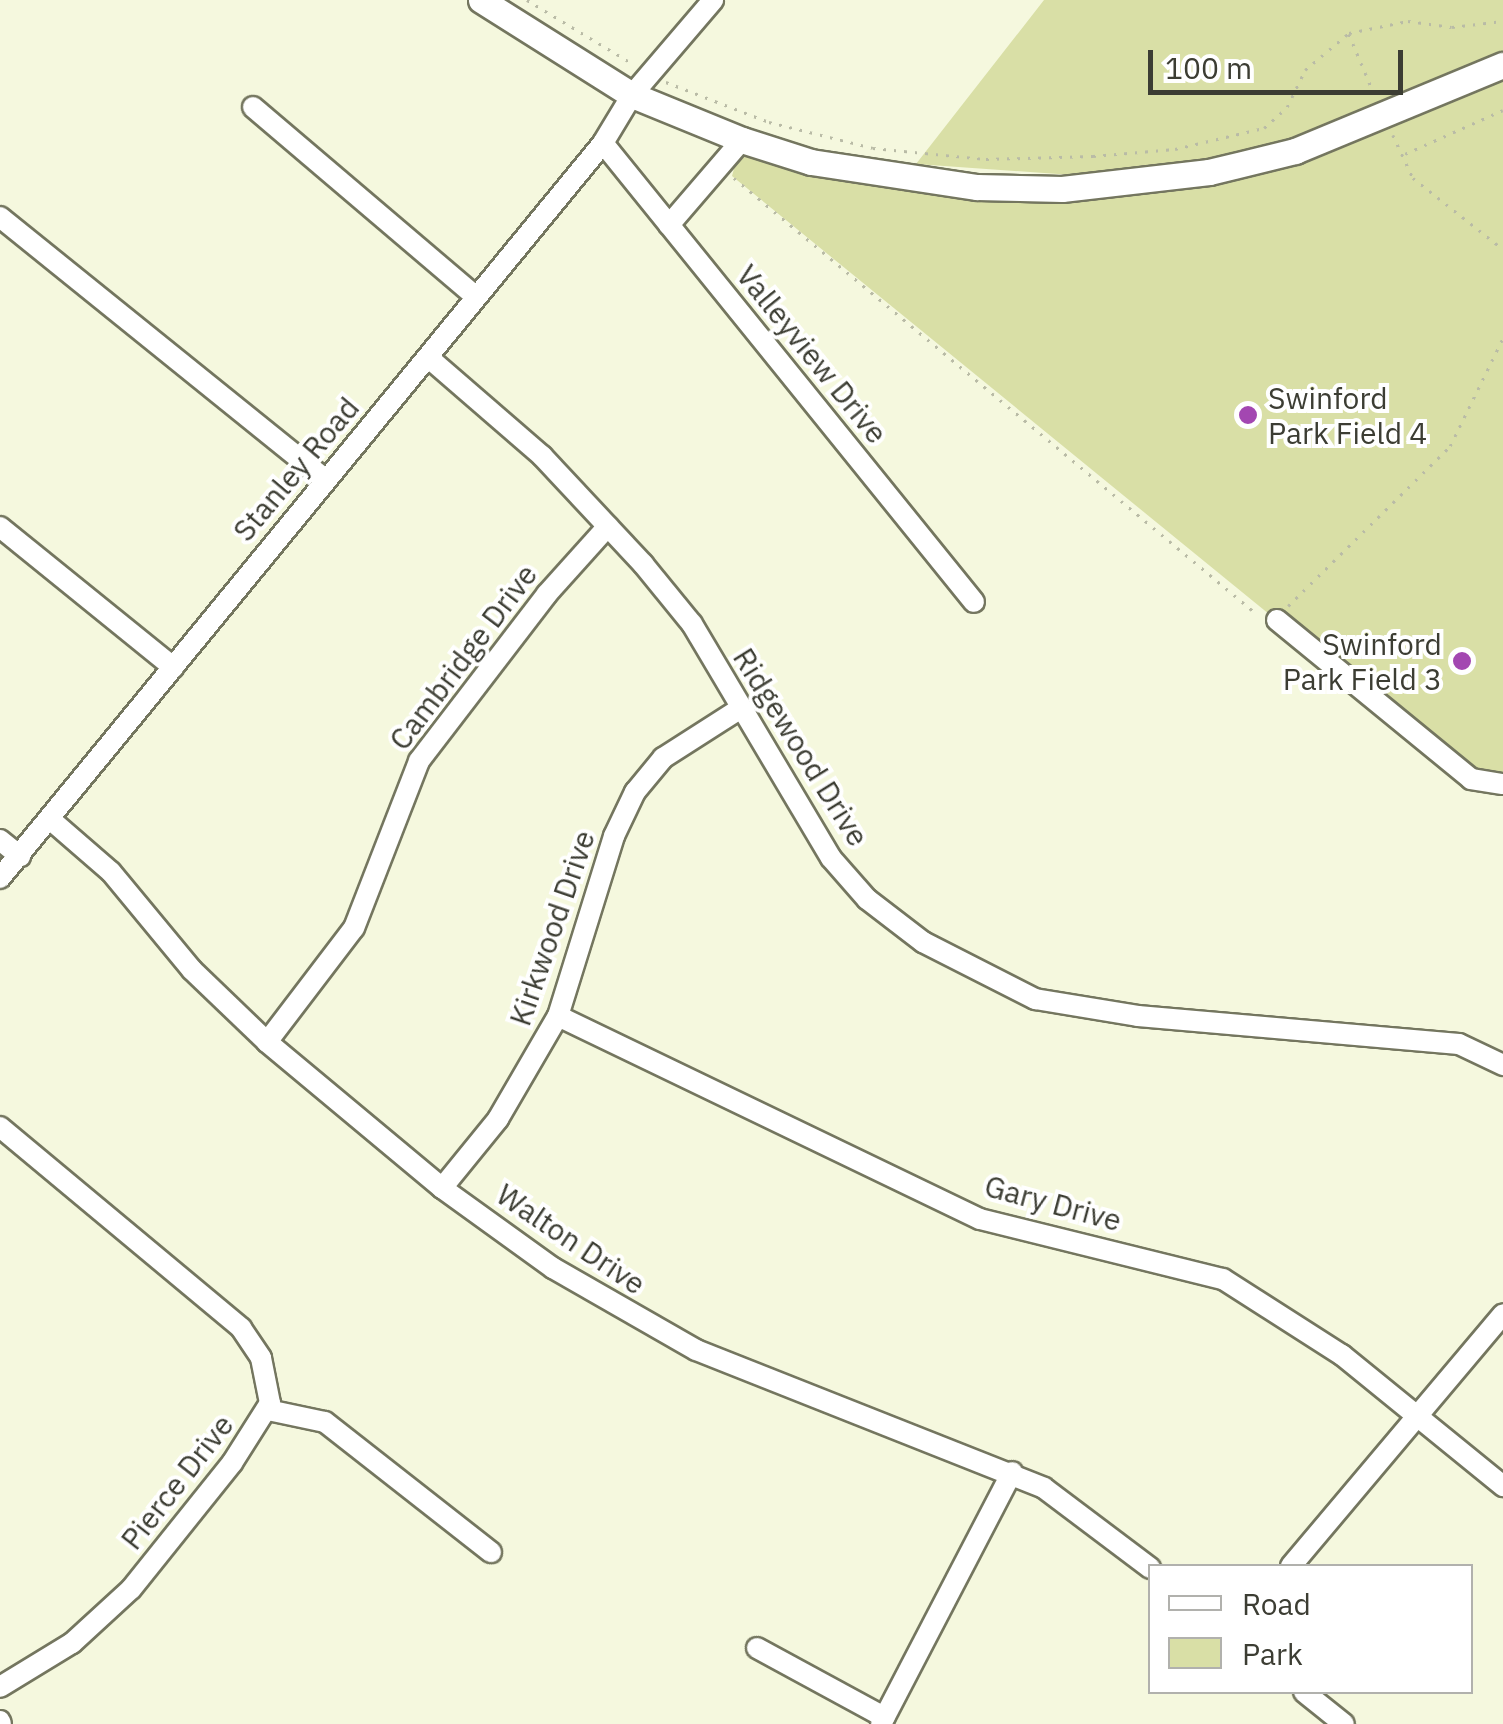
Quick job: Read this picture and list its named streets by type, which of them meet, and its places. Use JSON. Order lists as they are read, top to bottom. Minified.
{"streets":{"street":["Valleyview Drive","Stanley Road","Cambridge Drive","Ridgewood Drive","Kirkwood Drive","Gary Drive","Walton Drive","Pierce Drive"]},"crossings":[["Valleyview Drive","Stanley Road"],["Stanley Road","Ridgewood Drive"],["Stanley Road","Walton Drive"],["Cambridge Drive","Ridgewood Drive"],["Cambridge Drive","Walton Drive"],["Ridgewood Drive","Kirkwood Drive"],["Kirkwood Drive","Gary Drive"],["Kirkwood Drive","Walton Drive"]],"places":["Swinford Park Field 4","Swinford Park Field 3"],"legend":["Road","Park"],"scale_bar":"100 m"}
